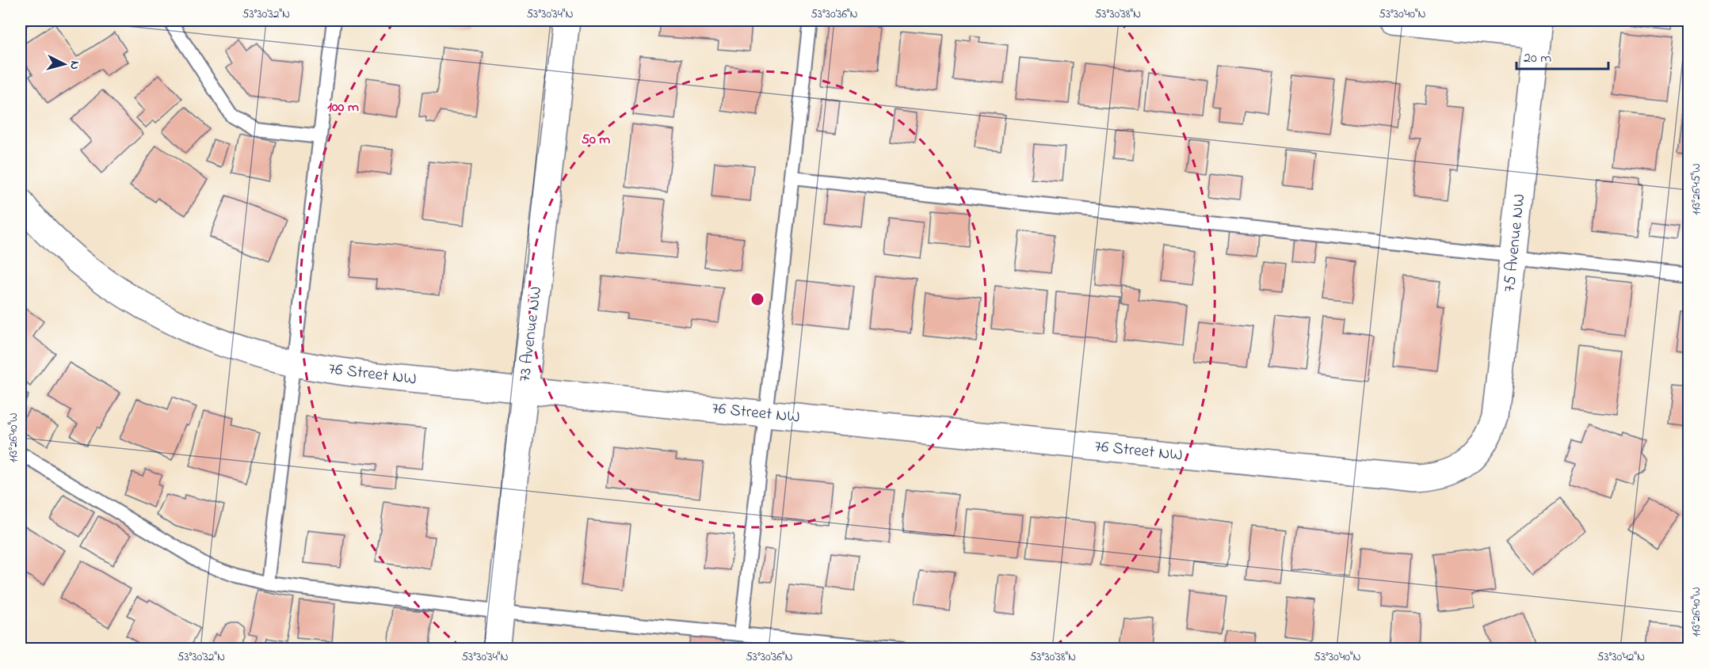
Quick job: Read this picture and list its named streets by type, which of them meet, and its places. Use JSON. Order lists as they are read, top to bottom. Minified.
{"streets":{"street":["75 Avenue NW","73 Avenue NW","76 Street NW"]},"crossings":[["75 Avenue NW","76 Street NW"],["73 Avenue NW","76 Street NW"]],"scale_bar":"20 m","north":"right","coordinates":["53°30'32\"N","53°30'34\"N","53°30'36\"N","53°30'38\"N","53°30'40\"N","113°26'45\"W","113°26'40\"W","53°30'42\"N"],"rings":["100 m","50 m"]}
